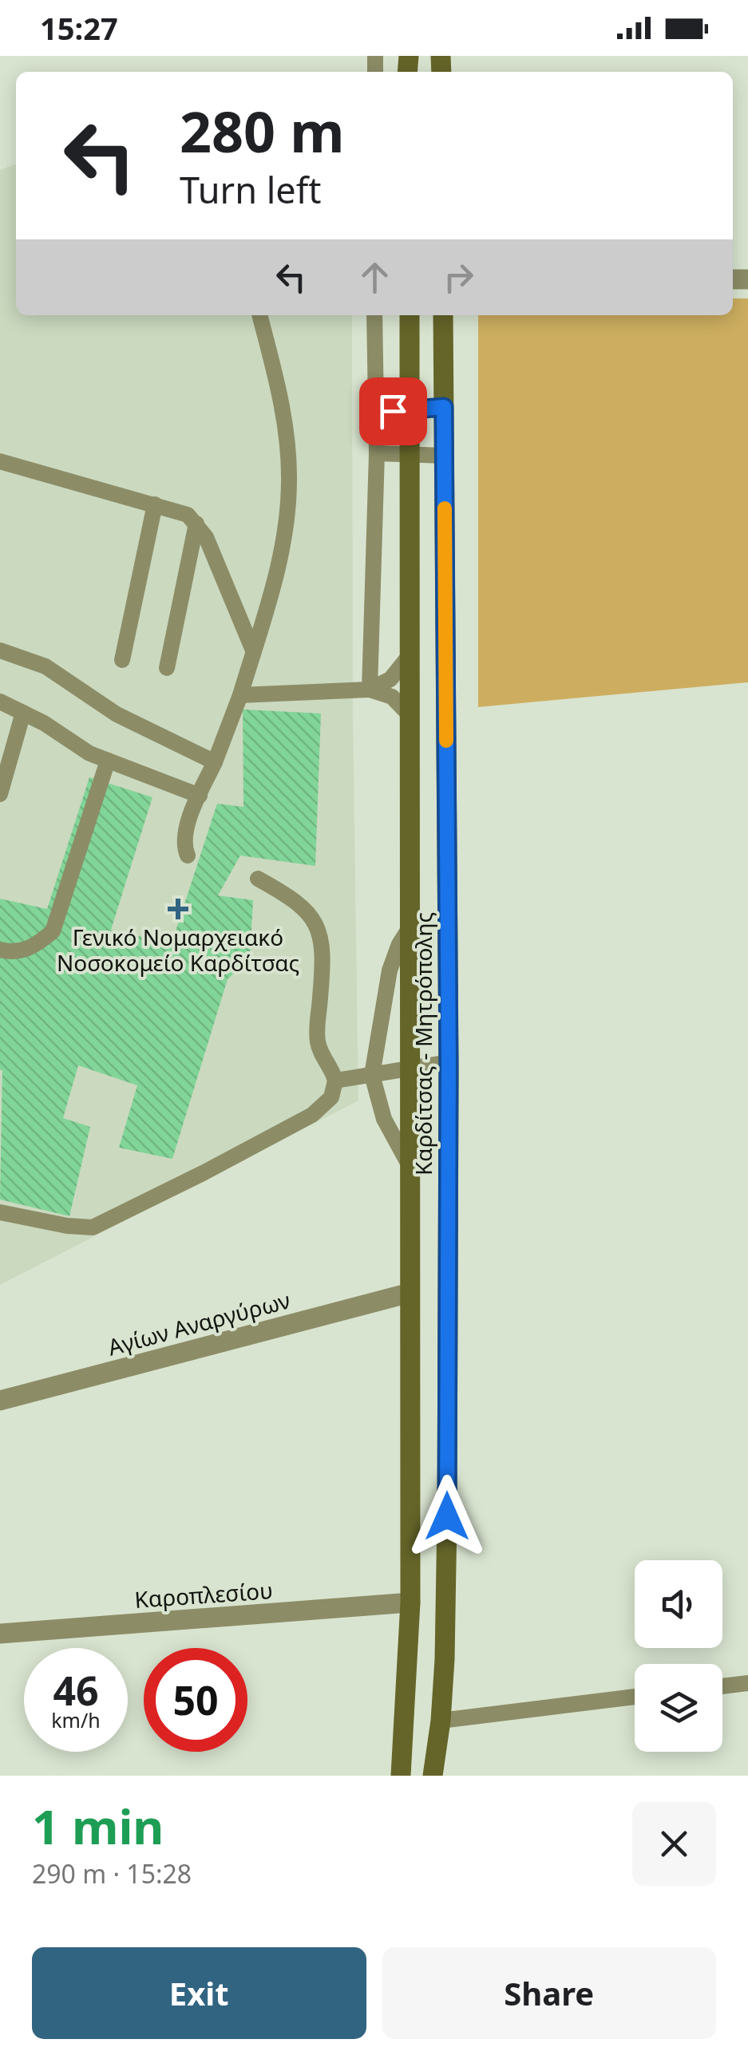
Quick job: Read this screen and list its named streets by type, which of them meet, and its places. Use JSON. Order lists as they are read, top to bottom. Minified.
{"streets":{"main road":["Καρδίτσας - Μητρόπολης"],"street":["Αγίων Αναργύρων","Καροπλεσίου"]},"crossings":[["Καρδίτσας - Μητρόπολης","Αγίων Αναργύρων"],["Καρδίτσας - Μητρόπολης","Καροπλεσίου"]],"places":{"health":["Γενικό Νομαρχειακό Νοσοκομείο Καρδίτσας"]},"page":{"status":"15:27","turn":["280 m","Turn left"],"speed":"46 km/h","limit":"50","heading":["1 min","290 m · 15:28"],"buttons":["Exit","Share"]}}
